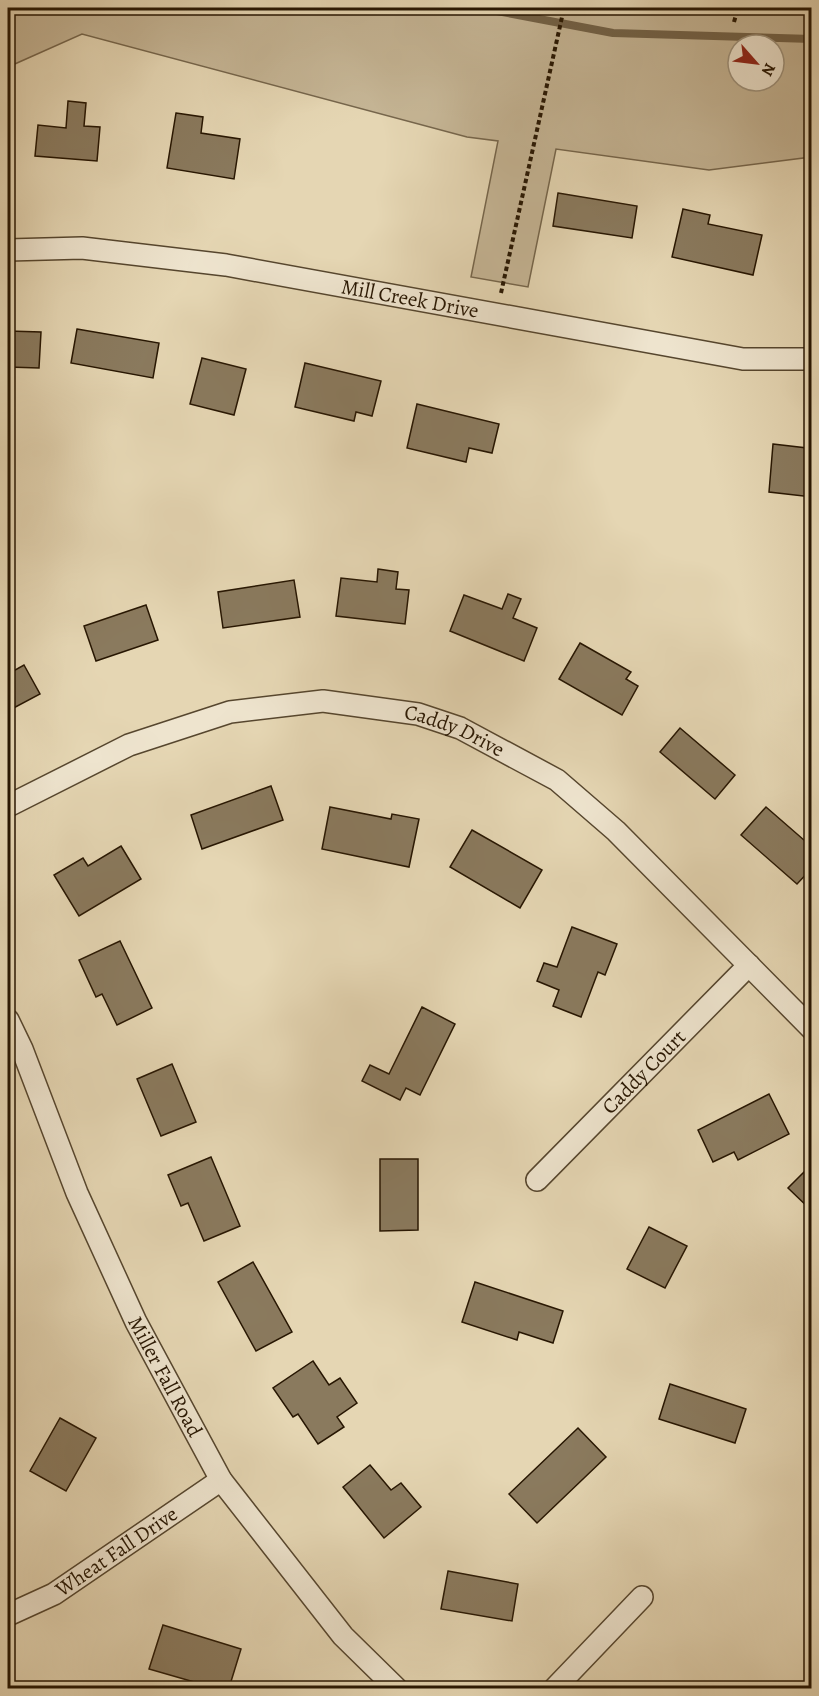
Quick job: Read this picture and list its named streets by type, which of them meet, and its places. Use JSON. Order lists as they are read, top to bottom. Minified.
{"streets":{"street":["Mill Creek Drive","Caddy Drive","Caddy Court","Miller Fall Road","Wheat Fall Drive"]},"crossings":[["Caddy Drive","Caddy Court"],["Miller Fall Road","Wheat Fall Drive"]],"north":"bottom right"}
